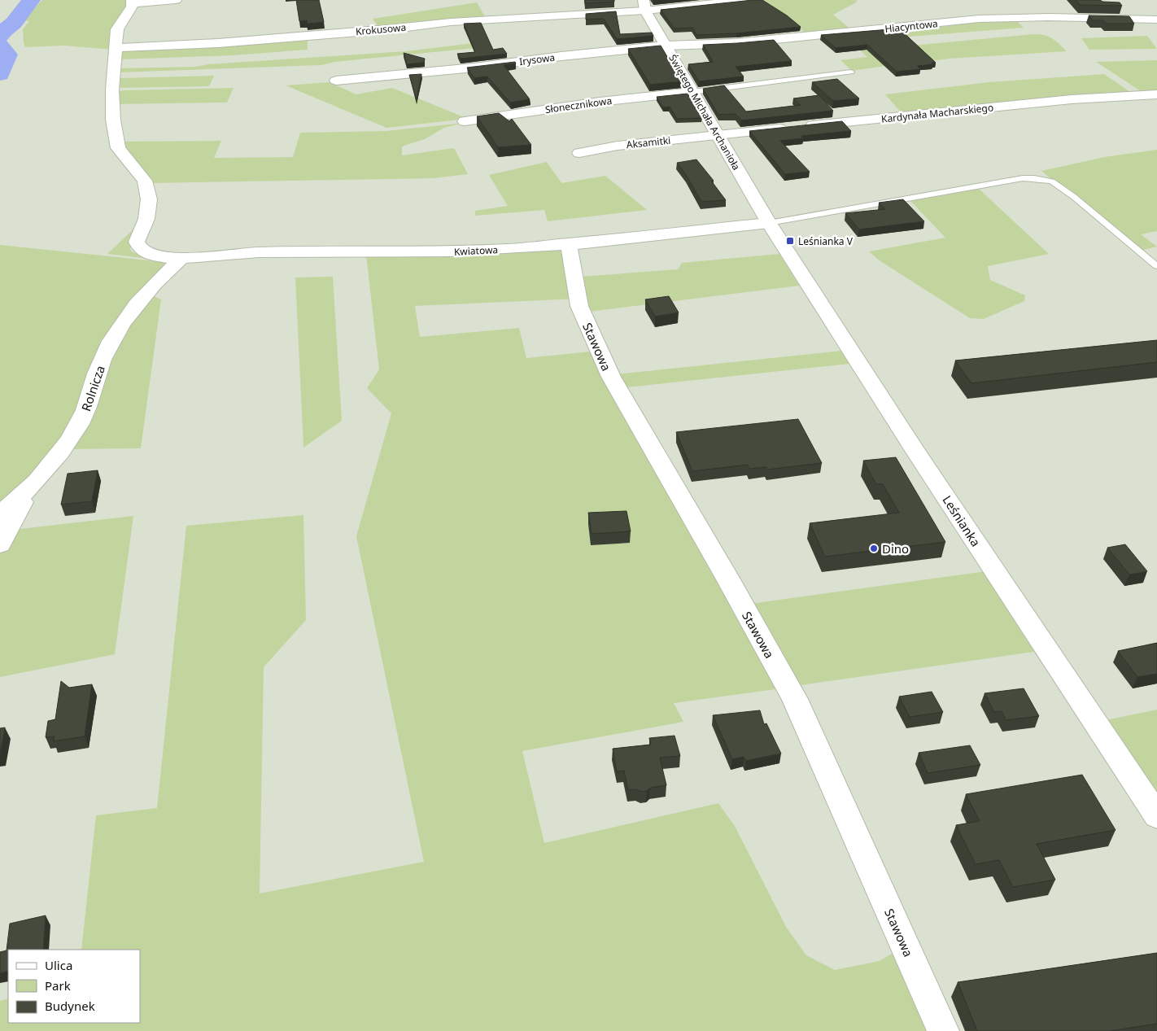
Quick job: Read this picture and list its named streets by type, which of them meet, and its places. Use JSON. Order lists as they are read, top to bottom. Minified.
{"streets":{"street":["Hiacyntowa","Krokusowa","Irysowa","Słonecznikowa","Świętego Michała Archanioła","Kardynała Macharskiego","Aksamitki","Kwiatowa","Stawowa","Rolnicza","Leśnianka"]},"crossings":[["Hiacyntowa","Irysowa"],["Hiacyntowa","Świętego Michała Archanioła"],["Krokusowa","Świętego Michała Archanioła"],["Krokusowa","Kwiatowa"],["Irysowa","Świętego Michała Archanioła"],["Słonecznikowa","Świętego Michała Archanioła"],["Świętego Michała Archanioła","Kardynała Macharskiego"],["Świętego Michała Archanioła","Aksamitki"],["Świętego Michała Archanioła","Kwiatowa"],["Świętego Michała Archanioła","Leśnianka"],["Kardynała Macharskiego","Aksamitki"],["Kwiatowa","Stawowa"],["Kwiatowa","Rolnicza"],["Kwiatowa","Leśnianka"]],"places":{"transit":["Leśnianka V"],"other":["Dino"]},"legend":["Ulica","Park","Budynek"]}
